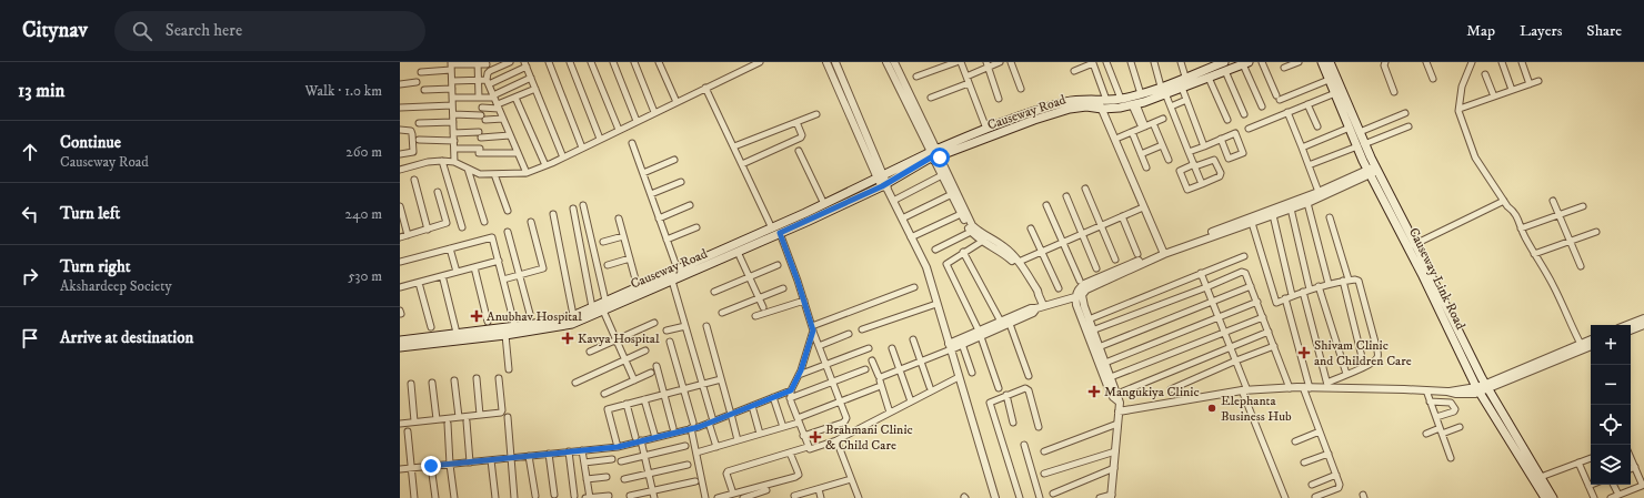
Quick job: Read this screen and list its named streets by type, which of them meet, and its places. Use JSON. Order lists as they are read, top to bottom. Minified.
{"streets":{"main road":["Causeway Road","Causeway Link Road"]},"places":{"health":["Anubhav Hospital","Kavya Hospital","Shivam Clinic and Children Care","Mangukiya Clinic","Brahmani Clinic & Child Care"],"other":["Elephanta Business Hub"]},"page":{"header":"Citynav","search":"Search here","nav":["Map","Layers","Share"],"heading":["13 min","Walk · 1.0 km"],"list":[["Continue","Causeway Road","260 m"],["Turn left","240 m"],["Turn right","Akshardeep Society","530 m"],"Arrive at destination"],"map_buttons":["+","−"]}}
